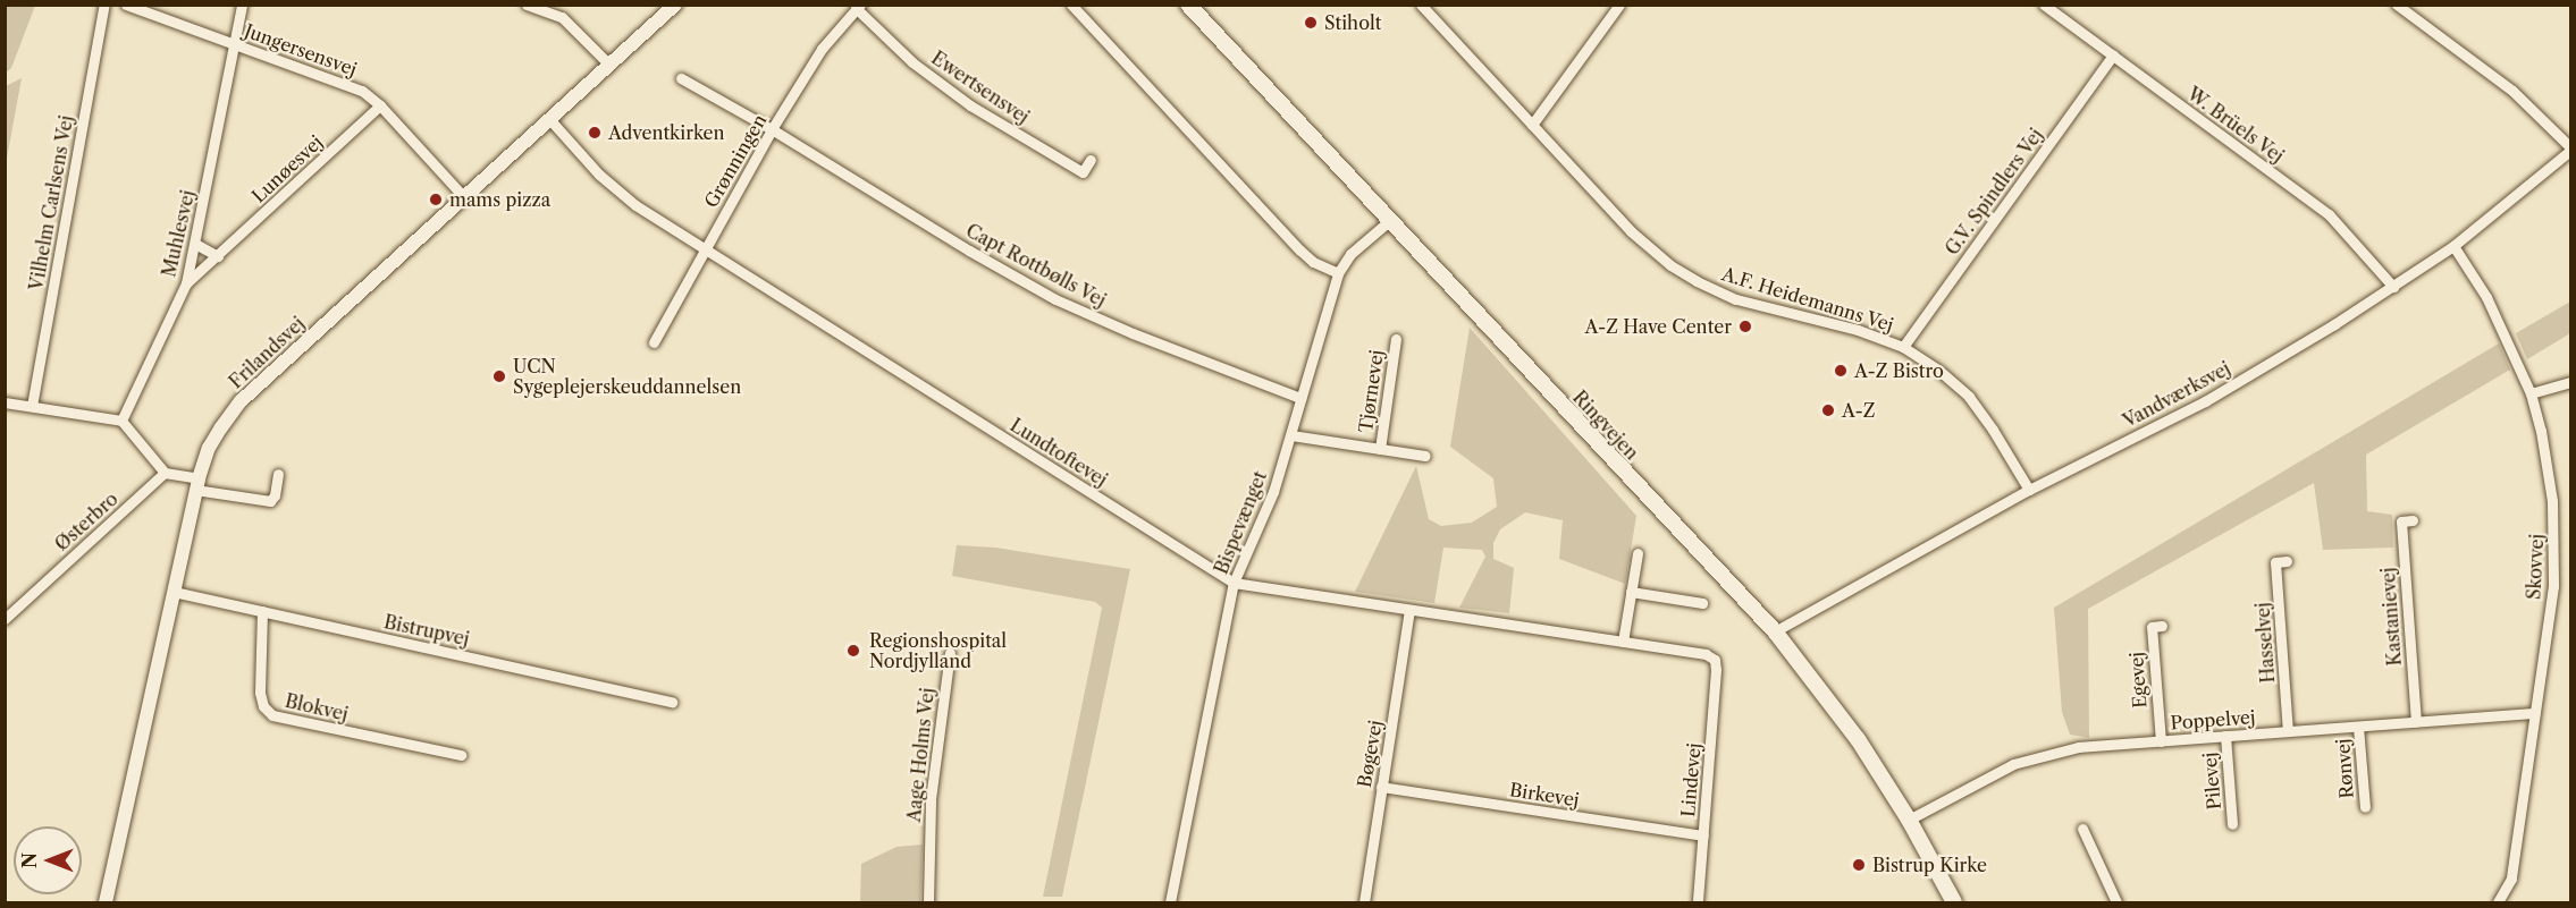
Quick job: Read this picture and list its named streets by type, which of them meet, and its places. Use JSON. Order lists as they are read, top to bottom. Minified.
{"streets":{"main road":["Ringvejen"],"street":["Jungersensvej","Ewertsensvej","W. Brüels Vej","Grønningen","Lunøesvej","G.V. Spindlers Vej","Vilhelm Carlsens Vej","Muhlesvej","Capt Rottbølls Vej","A.F. Heidemanns Vej","Frilandsvej","Tjørnevej","Vandværksvej","Lundtoftevej","Østerbro","Bispevænget","Skovvej","Kastanievej","Bistrupvej","Hasselvej","Egevej","Blokvej","Poppelvej","Bøgevej","Aage Holms Vej","Rønvej","Lindevej","Pilevej","Birkevej"]},"crossings":[["Jungersensvej","Lunøesvej"],["Jungersensvej","Muhlesvej"],["Jungersensvej","Frilandsvej"],["Ewertsensvej","Grønningen"],["W. Brüels Vej","G.V. Spindlers Vej"],["W. Brüels Vej","Vandværksvej"],["Grønningen","Capt Rottbølls Vej"],["Grønningen","Lundtoftevej"],["Lunøesvej","Muhlesvej"],["G.V. Spindlers Vej","A.F. Heidemanns Vej"],["Capt Rottbølls Vej","Bispevænget"],["A.F. Heidemanns Vej","Vandværksvej"],["Frilandsvej","Lundtoftevej"],["Frilandsvej","Bistrupvej"],["Tjørnevej","Bispevænget"],["Vandværksvej","Ringvejen"],["Vandværksvej","Skovvej"],["Ringvejen","Bispevænget"],["Ringvejen","Poppelvej"],["Lundtoftevej","Bispevænget"],["Lundtoftevej","Bøgevej"],["Lundtoftevej","Lindevej"],["Skovvej","Poppelvej"],["Kastanievej","Poppelvej"],["Bistrupvej","Blokvej"],["Hasselvej","Poppelvej"],["Egevej","Poppelvej"],["Poppelvej","Rønvej"],["Poppelvej","Pilevej"],["Bøgevej","Birkevej"],["Lindevej","Birkevej"]],"places":["Stiholt","Adventkirken","mams pizza","A-Z Have Center","A-Z Bistro","UCN Sygeplejerskeuddannelsen","A-Z","Regionshospital Nordjylland","Bistrup Kirke"],"north":"left"}
